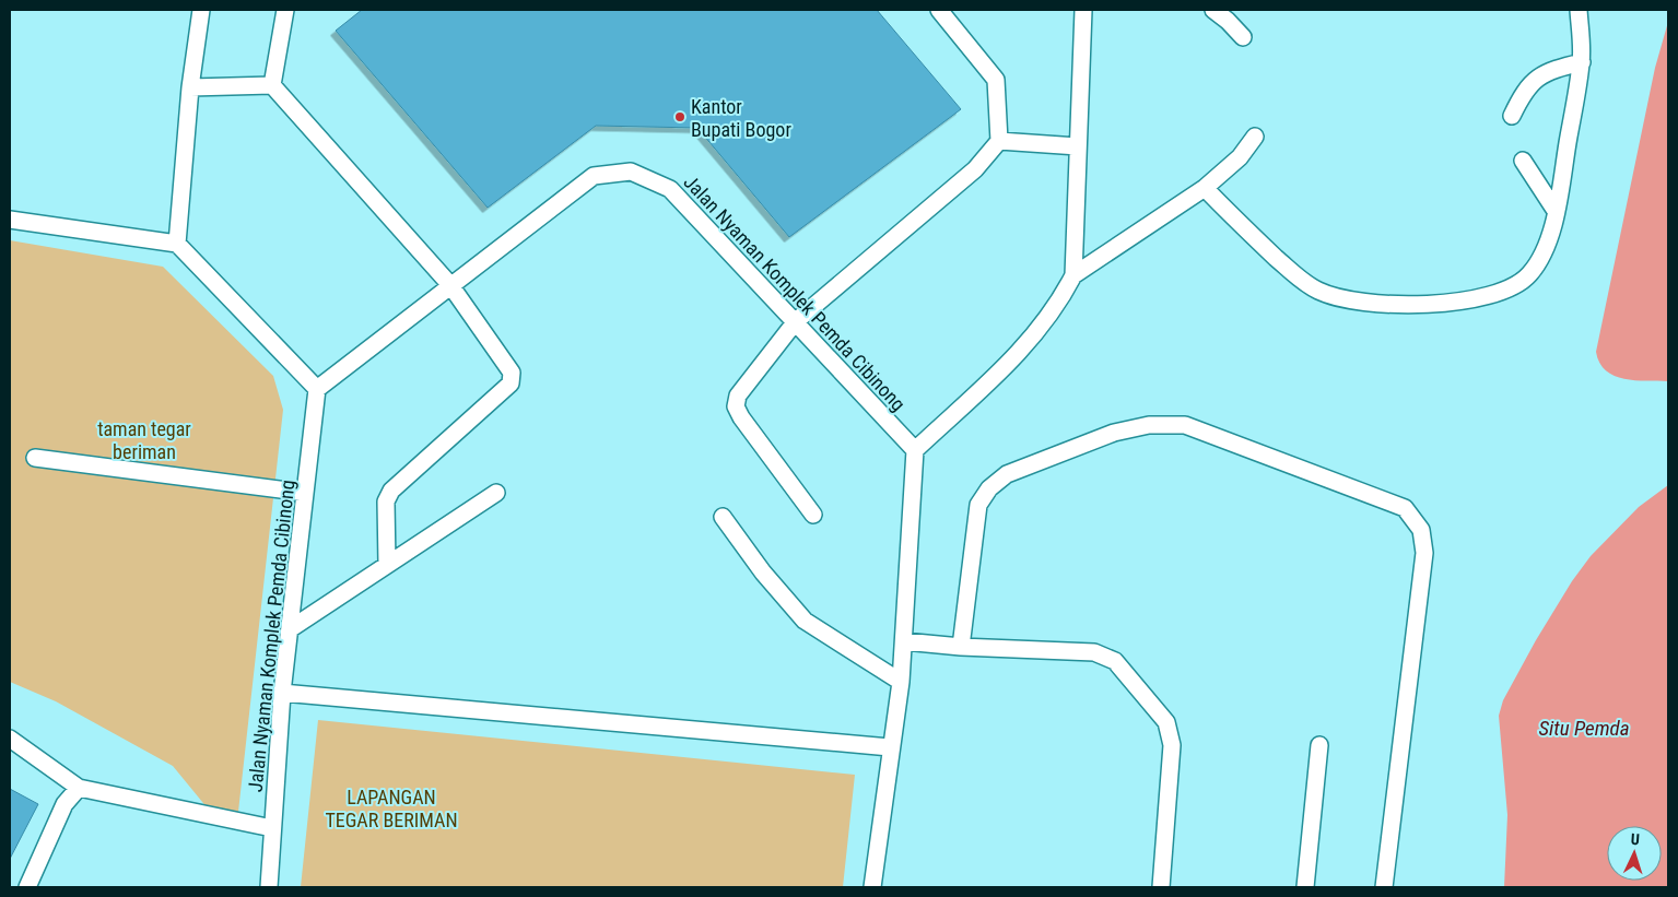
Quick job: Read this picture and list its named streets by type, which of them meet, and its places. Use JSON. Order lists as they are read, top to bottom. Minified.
{"streets":{"lane":["Jalan Nyaman Komplek Pemda Cibinong"]},"water":["Situ Pemda"],"parks":["taman tegar beriman","LAPANGAN TEGAR BERIMAN"],"places":["Kantor Bupati Bogor"],"north":"top"}
